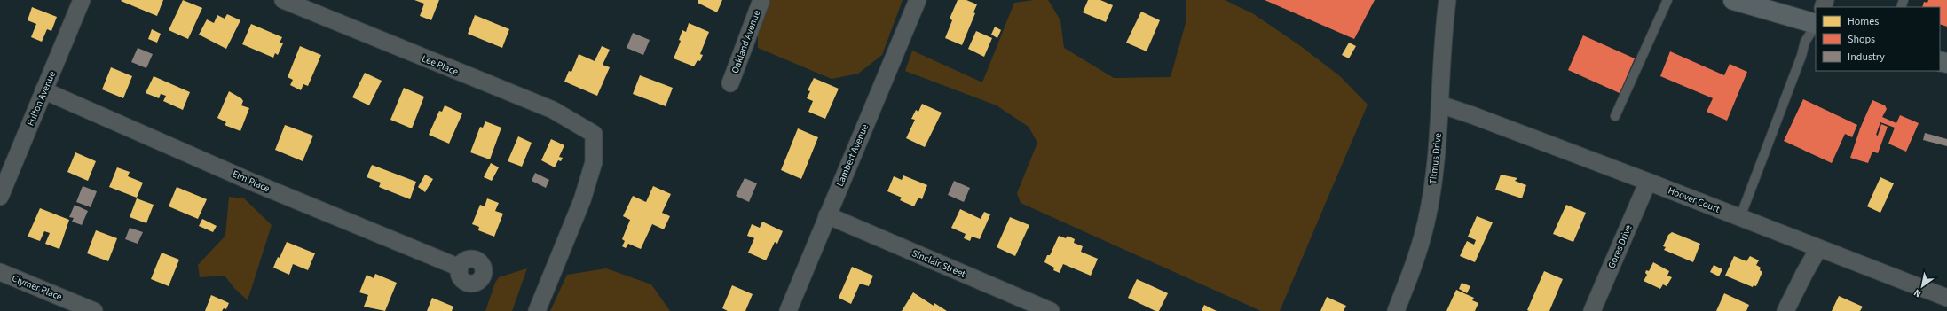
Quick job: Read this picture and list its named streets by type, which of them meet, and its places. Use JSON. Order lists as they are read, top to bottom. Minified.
{"streets":{"street":["Oakland Avenue","Lee Place","Fulton Avenue","Lambert Avenue","Titmus Drive","Elm Place","Hoover Court","Gores Drive","Sinclair Street","Clymer Place"]},"crossings":[["Fulton Avenue","Elm Place"],["Lambert Avenue","Sinclair Street"],["Titmus Drive","Hoover Court"],["Hoover Court","Gores Drive"]],"legend":["Homes","Shops","Industry"],"north":"bottom left"}
